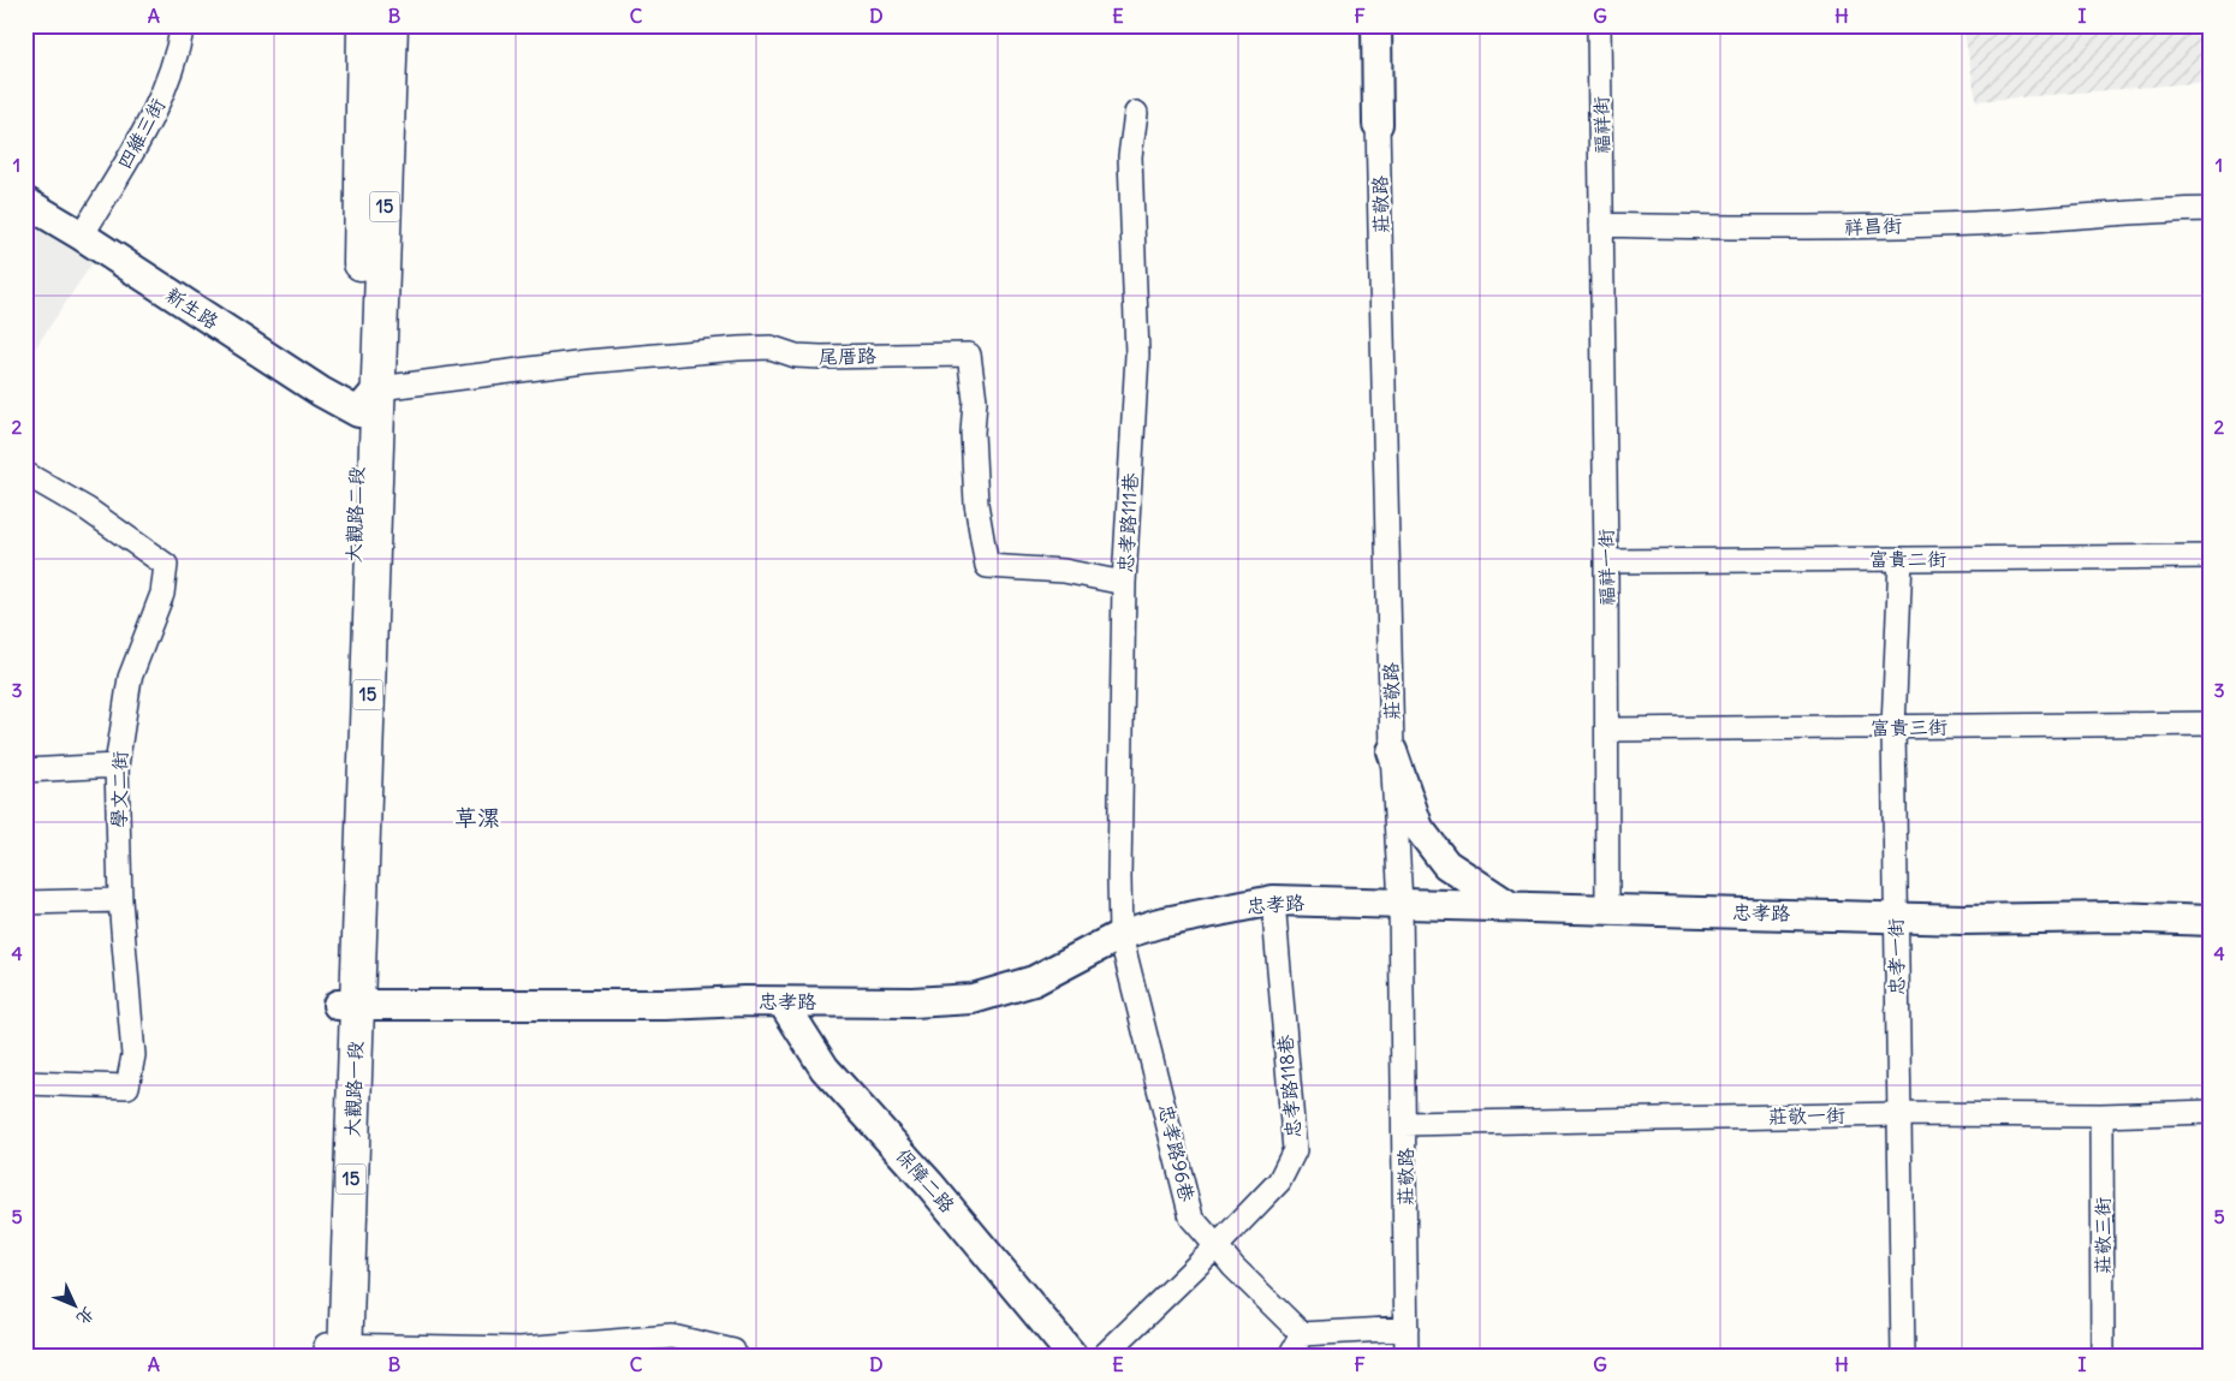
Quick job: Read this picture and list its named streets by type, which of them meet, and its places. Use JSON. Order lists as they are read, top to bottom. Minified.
{"streets":{"main road":["15","大觀路二段","大觀路一段"],"street":["福祥街","四維三街","莊敬路","祥昌街","新生路","尾厝路","忠孝路111巷","富貴二街","福祥一街","富貴三街","學文二街","忠孝路","忠孝一街","忠孝路118巷","莊敬一街","忠孝路96巷","保障二路","莊敬三街"]},"crossings":[["福祥街","祥昌街"],["福祥街","福祥一街"],["四維三街","新生路"],["莊敬路","忠孝路"],["莊敬路","莊敬一街"],["祥昌街","福祥一街"],["新生路","大觀路二段"],["尾厝路","大觀路二段"],["尾厝路","忠孝路111巷"],["大觀路二段","忠孝路"],["大觀路二段","大觀路一段"],["忠孝路111巷","忠孝路"],["忠孝路111巷","忠孝路96巷"],["富貴二街","福祥一街"],["富貴二街","忠孝一街"],["福祥一街","富貴三街"],["福祥一街","忠孝路"],["富貴三街","忠孝一街"],["忠孝路","忠孝一街"],["忠孝路","忠孝路118巷"],["忠孝路","大觀路一段"],["忠孝路","忠孝路96巷"],["忠孝路","保障二路"],["忠孝一街","莊敬一街"],["忠孝路118巷","忠孝路96巷"],["莊敬一街","莊敬三街"]],"districts":["草漯"],"north":"bottom right","grid":{"columns":["A","B","C","D","E","F","G","H","I"],"rows":["1","2","3","4","5"]}}
